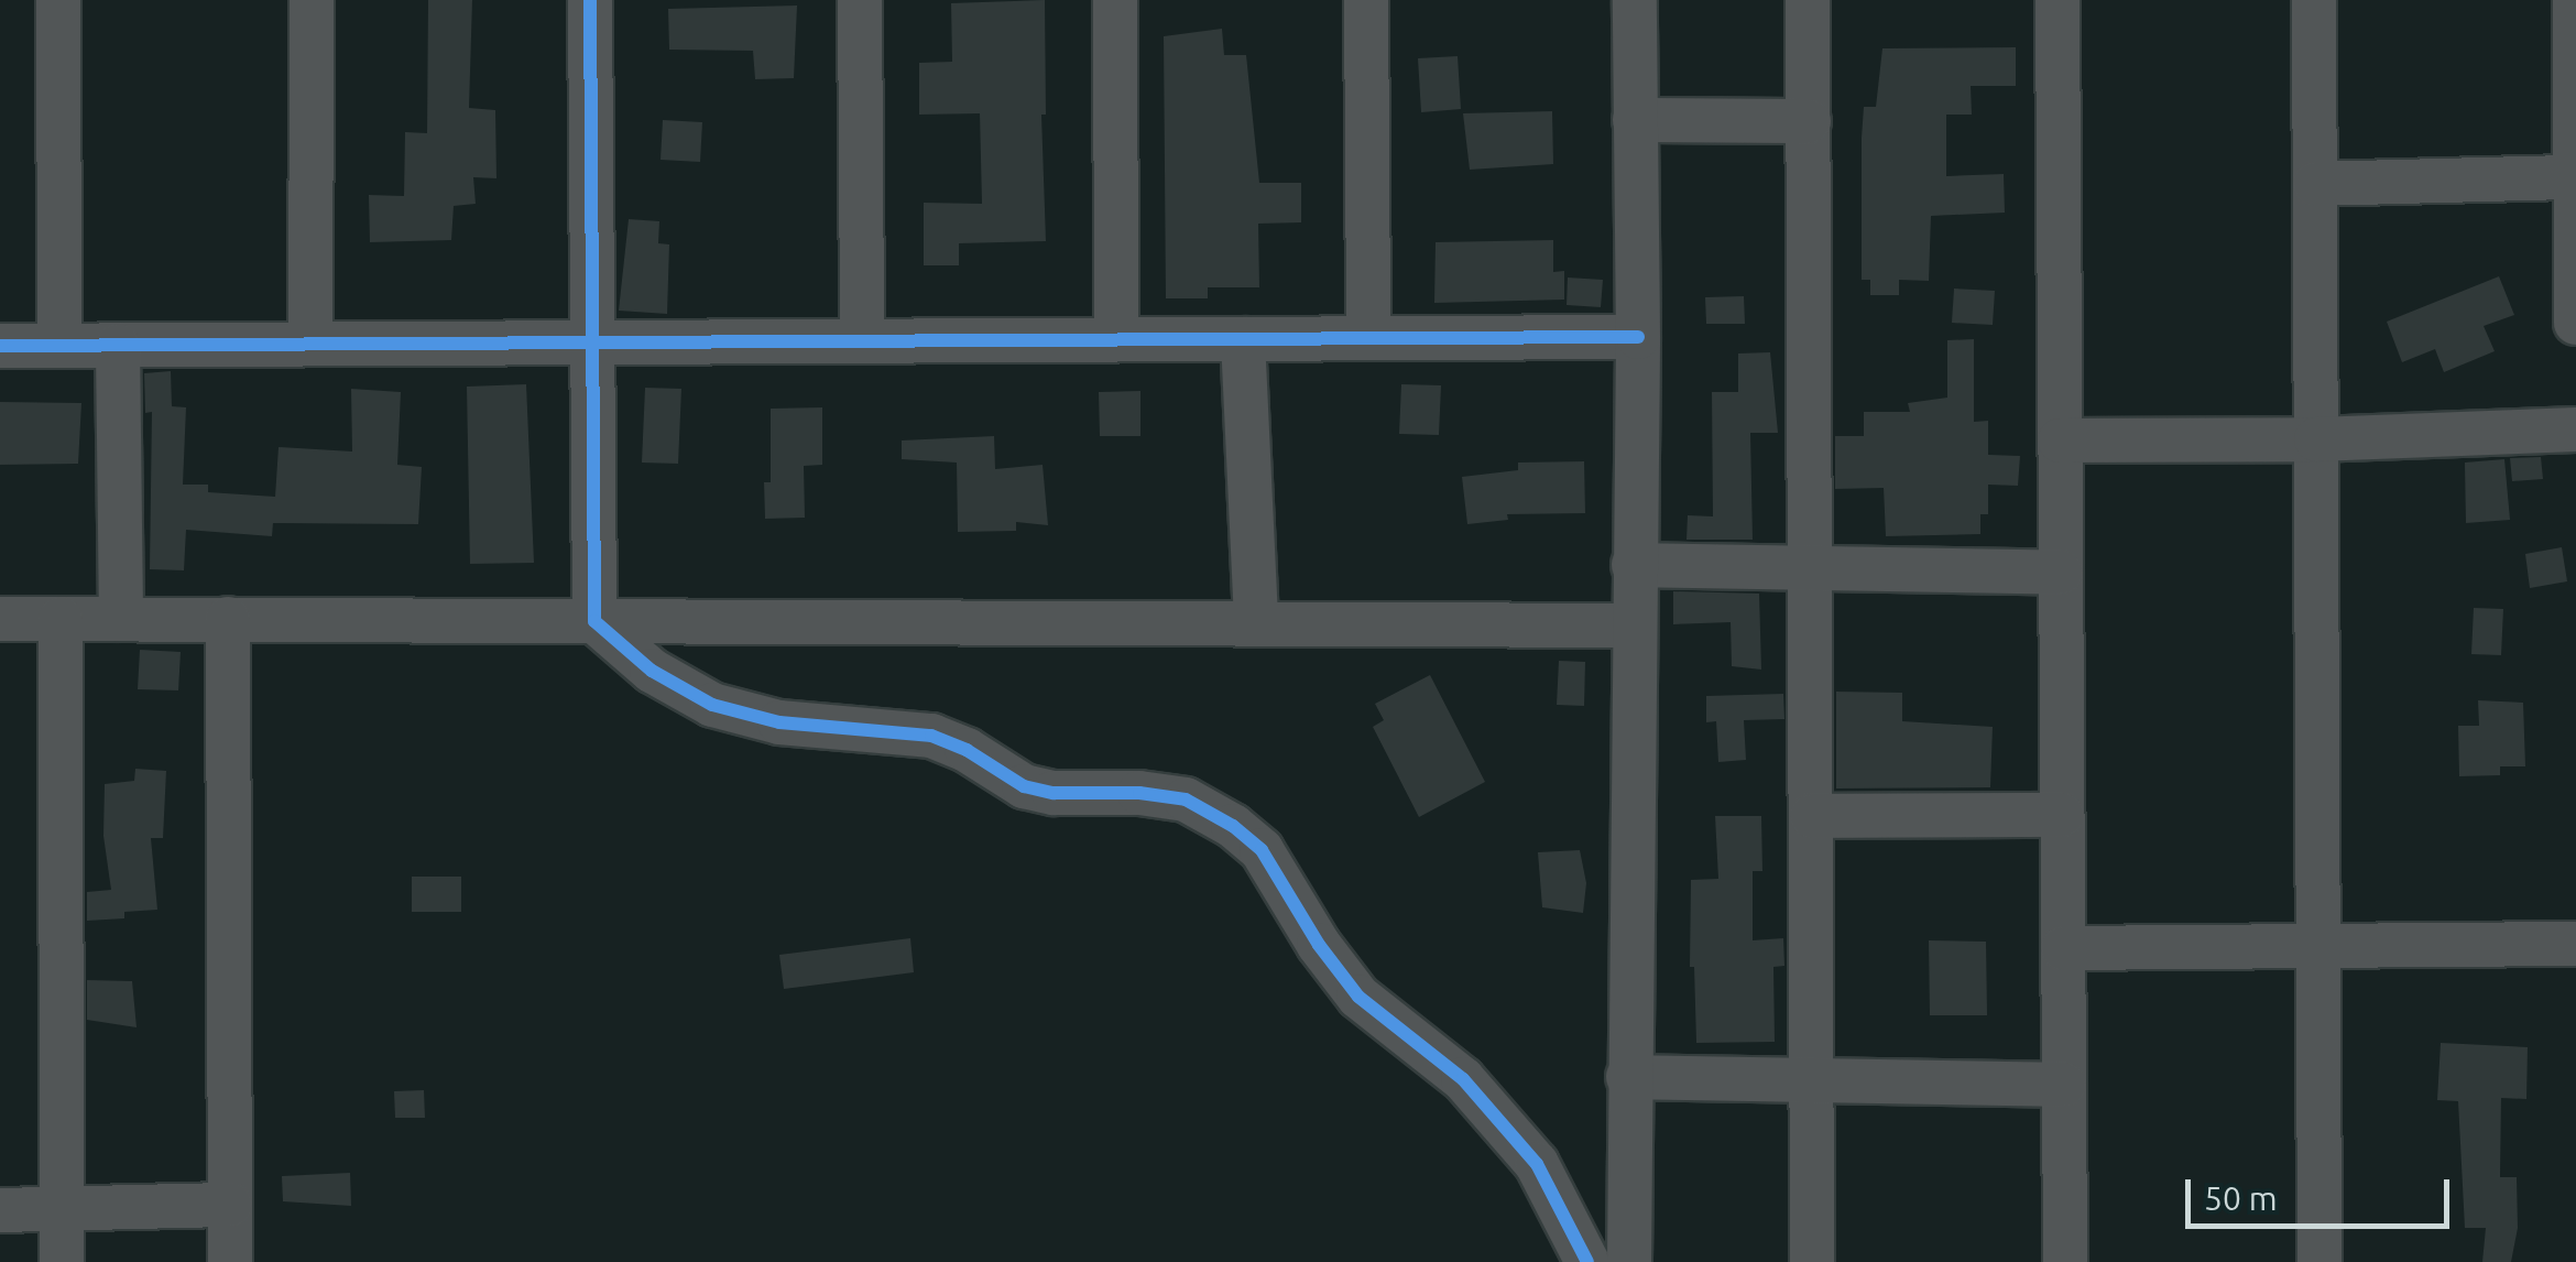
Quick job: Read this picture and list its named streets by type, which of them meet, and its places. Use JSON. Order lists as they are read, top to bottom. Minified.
{"scale_bar":"50 m"}
